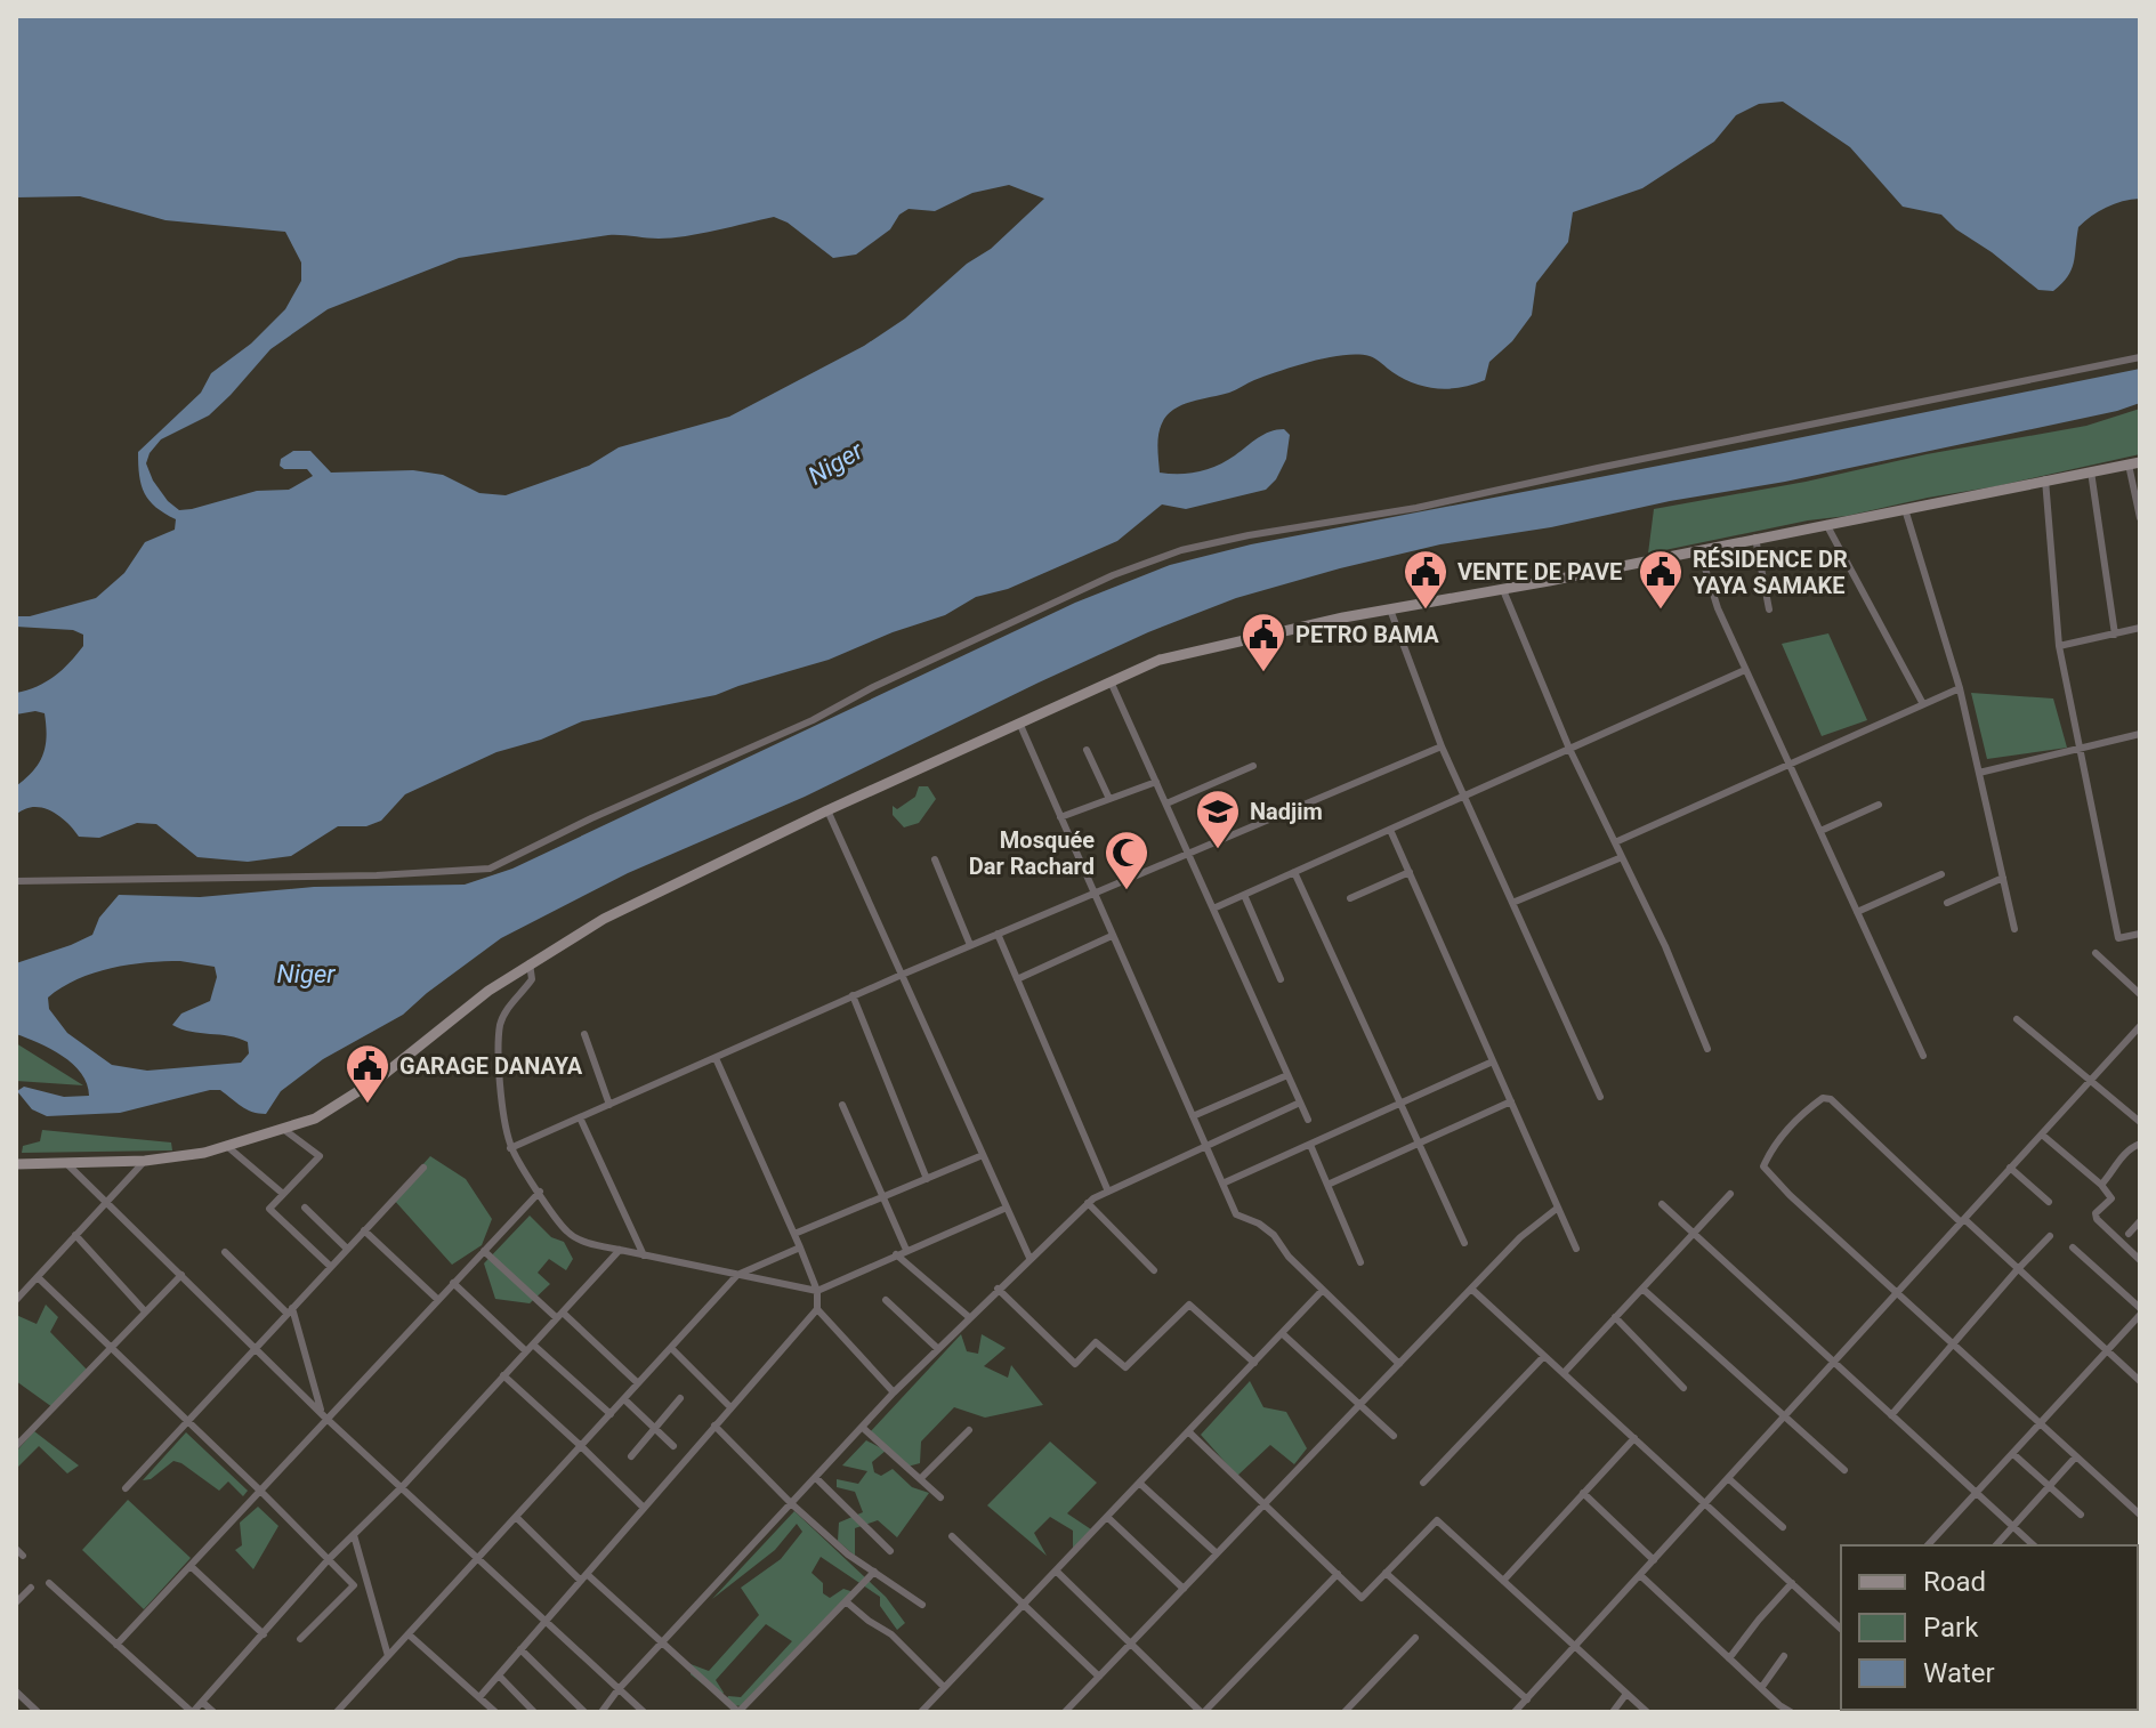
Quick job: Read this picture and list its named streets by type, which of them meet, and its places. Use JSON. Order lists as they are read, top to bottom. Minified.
{"water":["Niger"],"places":{"public building":["VENTE DE PAVE","RÉSIDENCE DR YAYA SAMAKE","PETRO BAMA","GARAGE DANAYA"],"school or university":["Nadjim"],"mosque":["Mosquée Dar Rachard"]},"legend":["Road","Park","Water"]}
